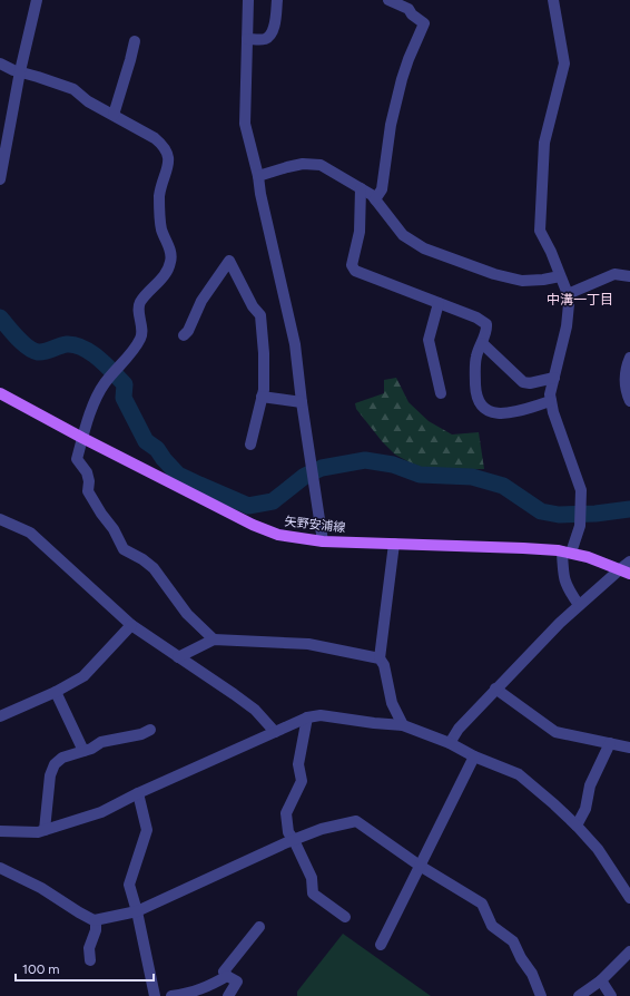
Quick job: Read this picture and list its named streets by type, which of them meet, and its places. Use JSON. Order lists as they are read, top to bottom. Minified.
{"streets":{"main road":["矢野安浦線"]},"districts":["中溝一丁目"],"scale_bar":"100 m"}
